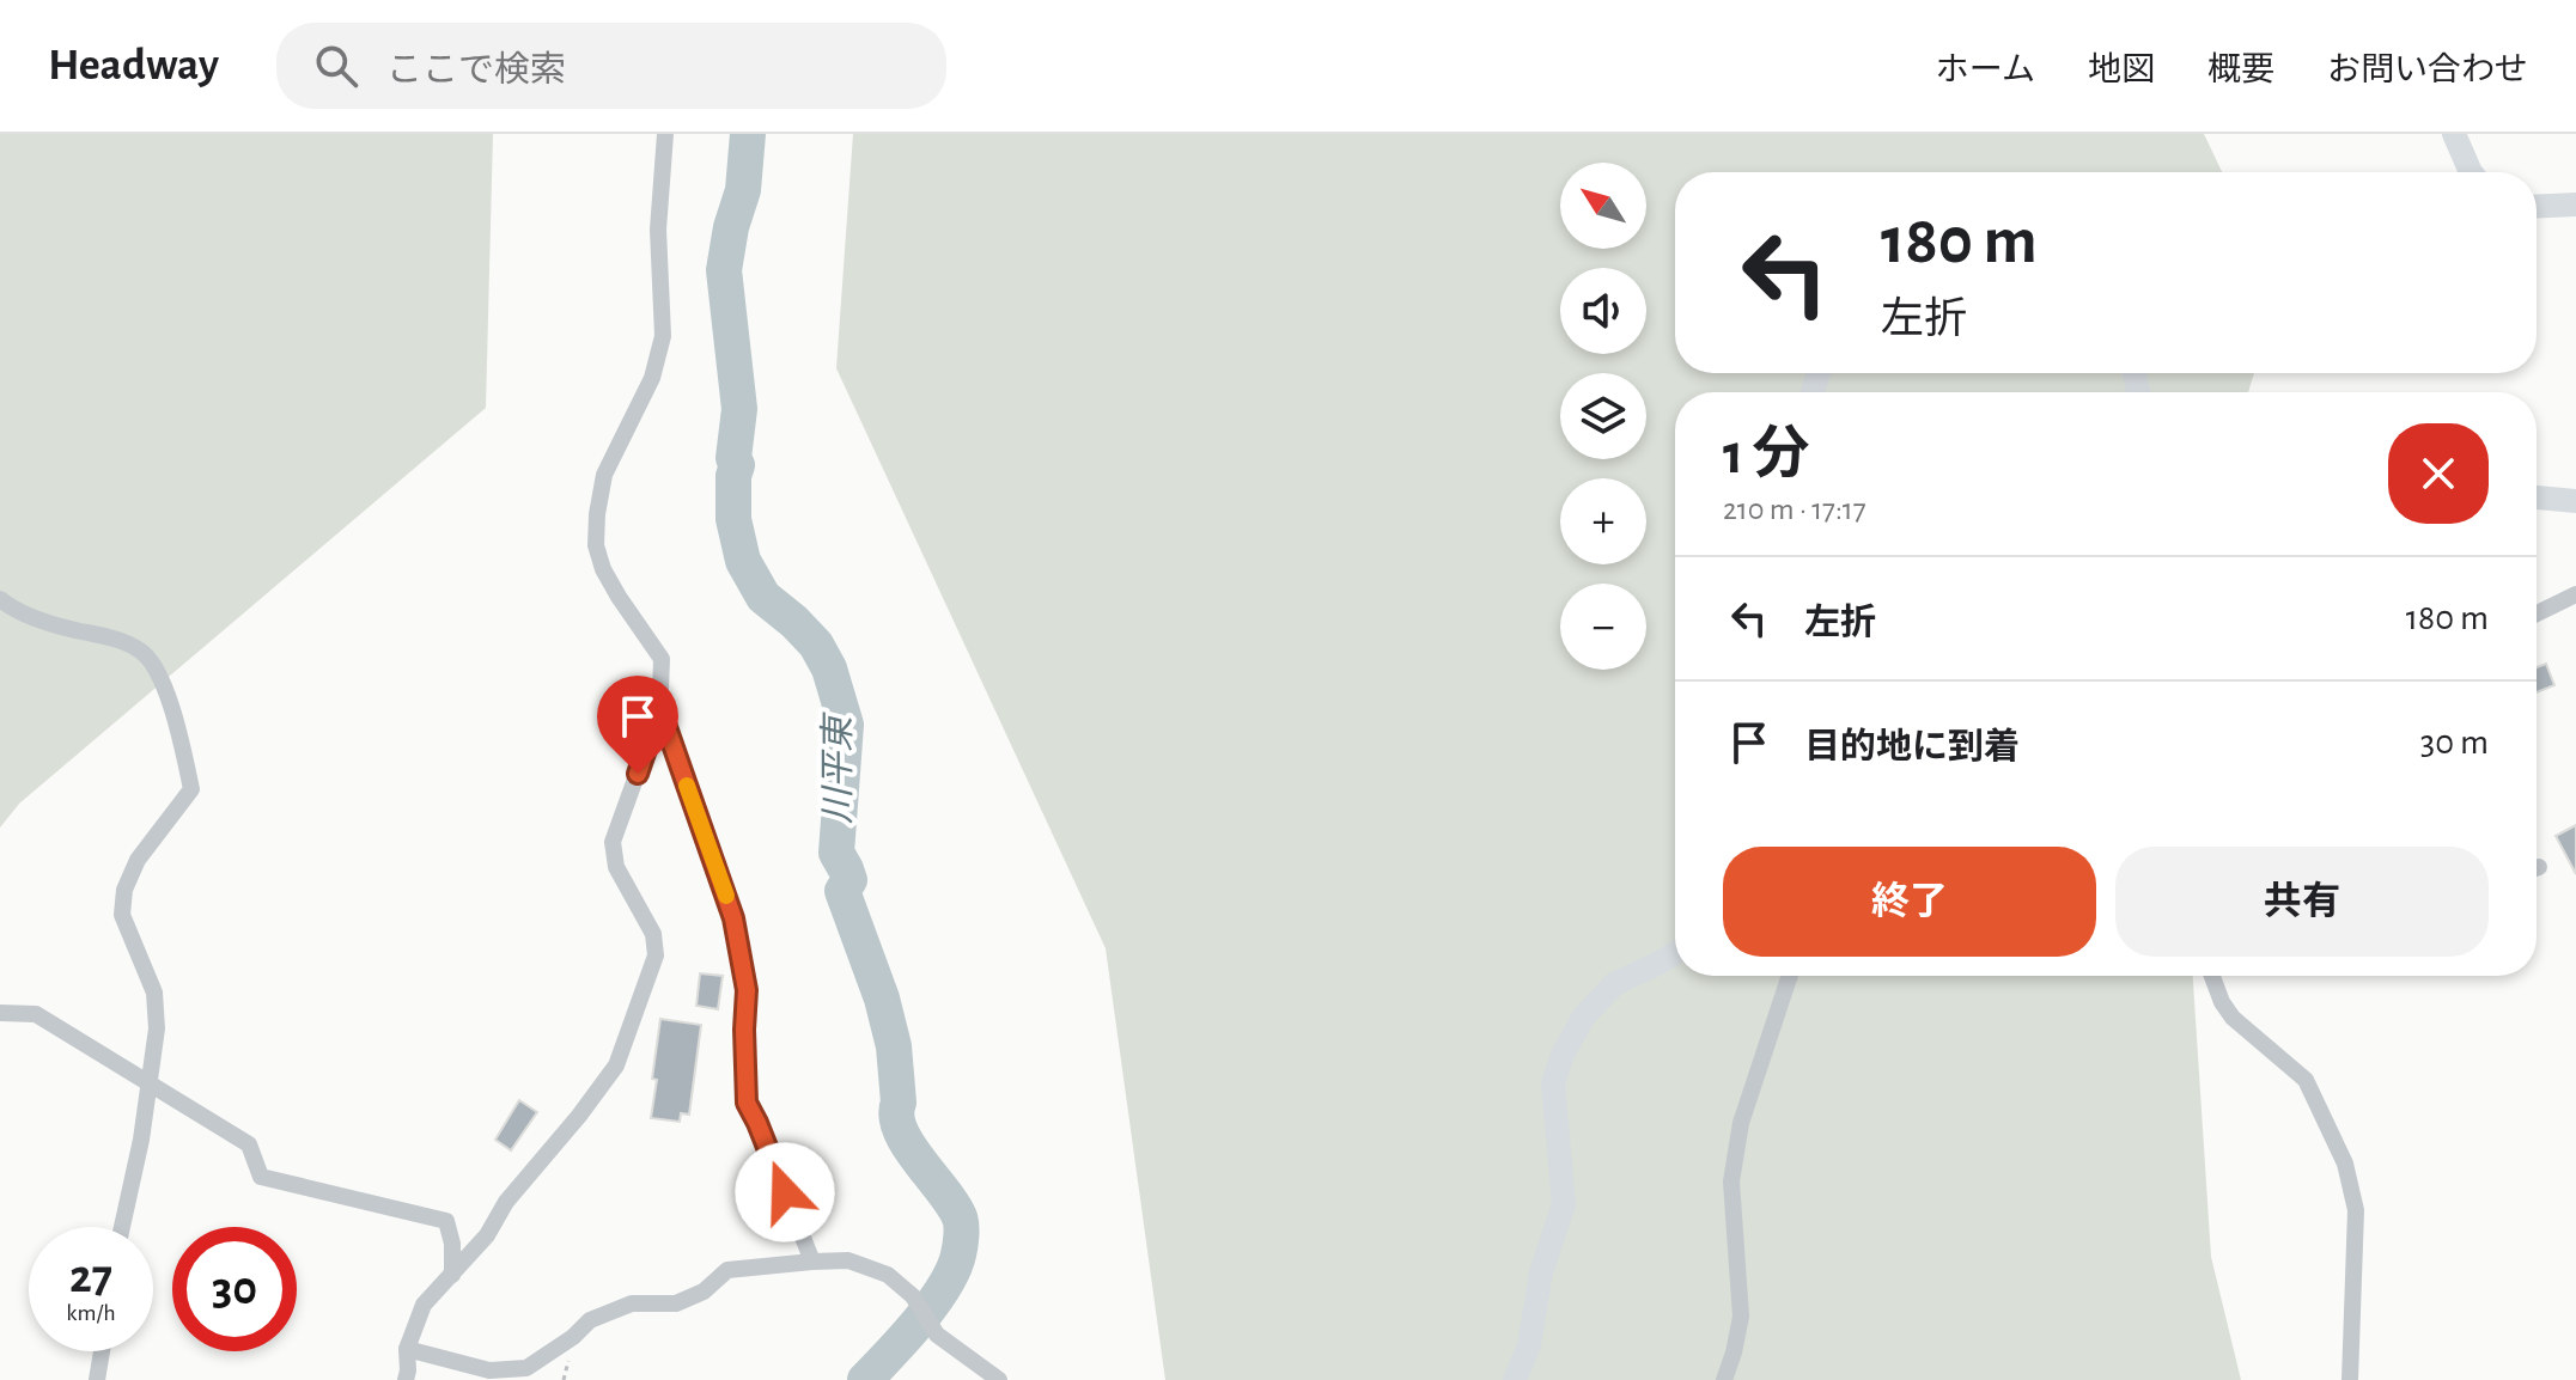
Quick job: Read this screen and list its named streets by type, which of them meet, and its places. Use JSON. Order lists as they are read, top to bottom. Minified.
{"water":["川平東"],"north":"top left","page":{"header":"Headway","search":"ここで検索","nav":["ホーム","地図","概要","お問い合わせ"],"map_buttons":["+","−"],"turn":["180 m","左折"],"heading":["1 分","210 m · 17:17"],"list":[{"name":"左折","value":"180 m"},{"name":"目的地に到着","value":"30 m"}],"buttons":["終了","共有"],"speed":"27 km/h","limit":"30"}}
